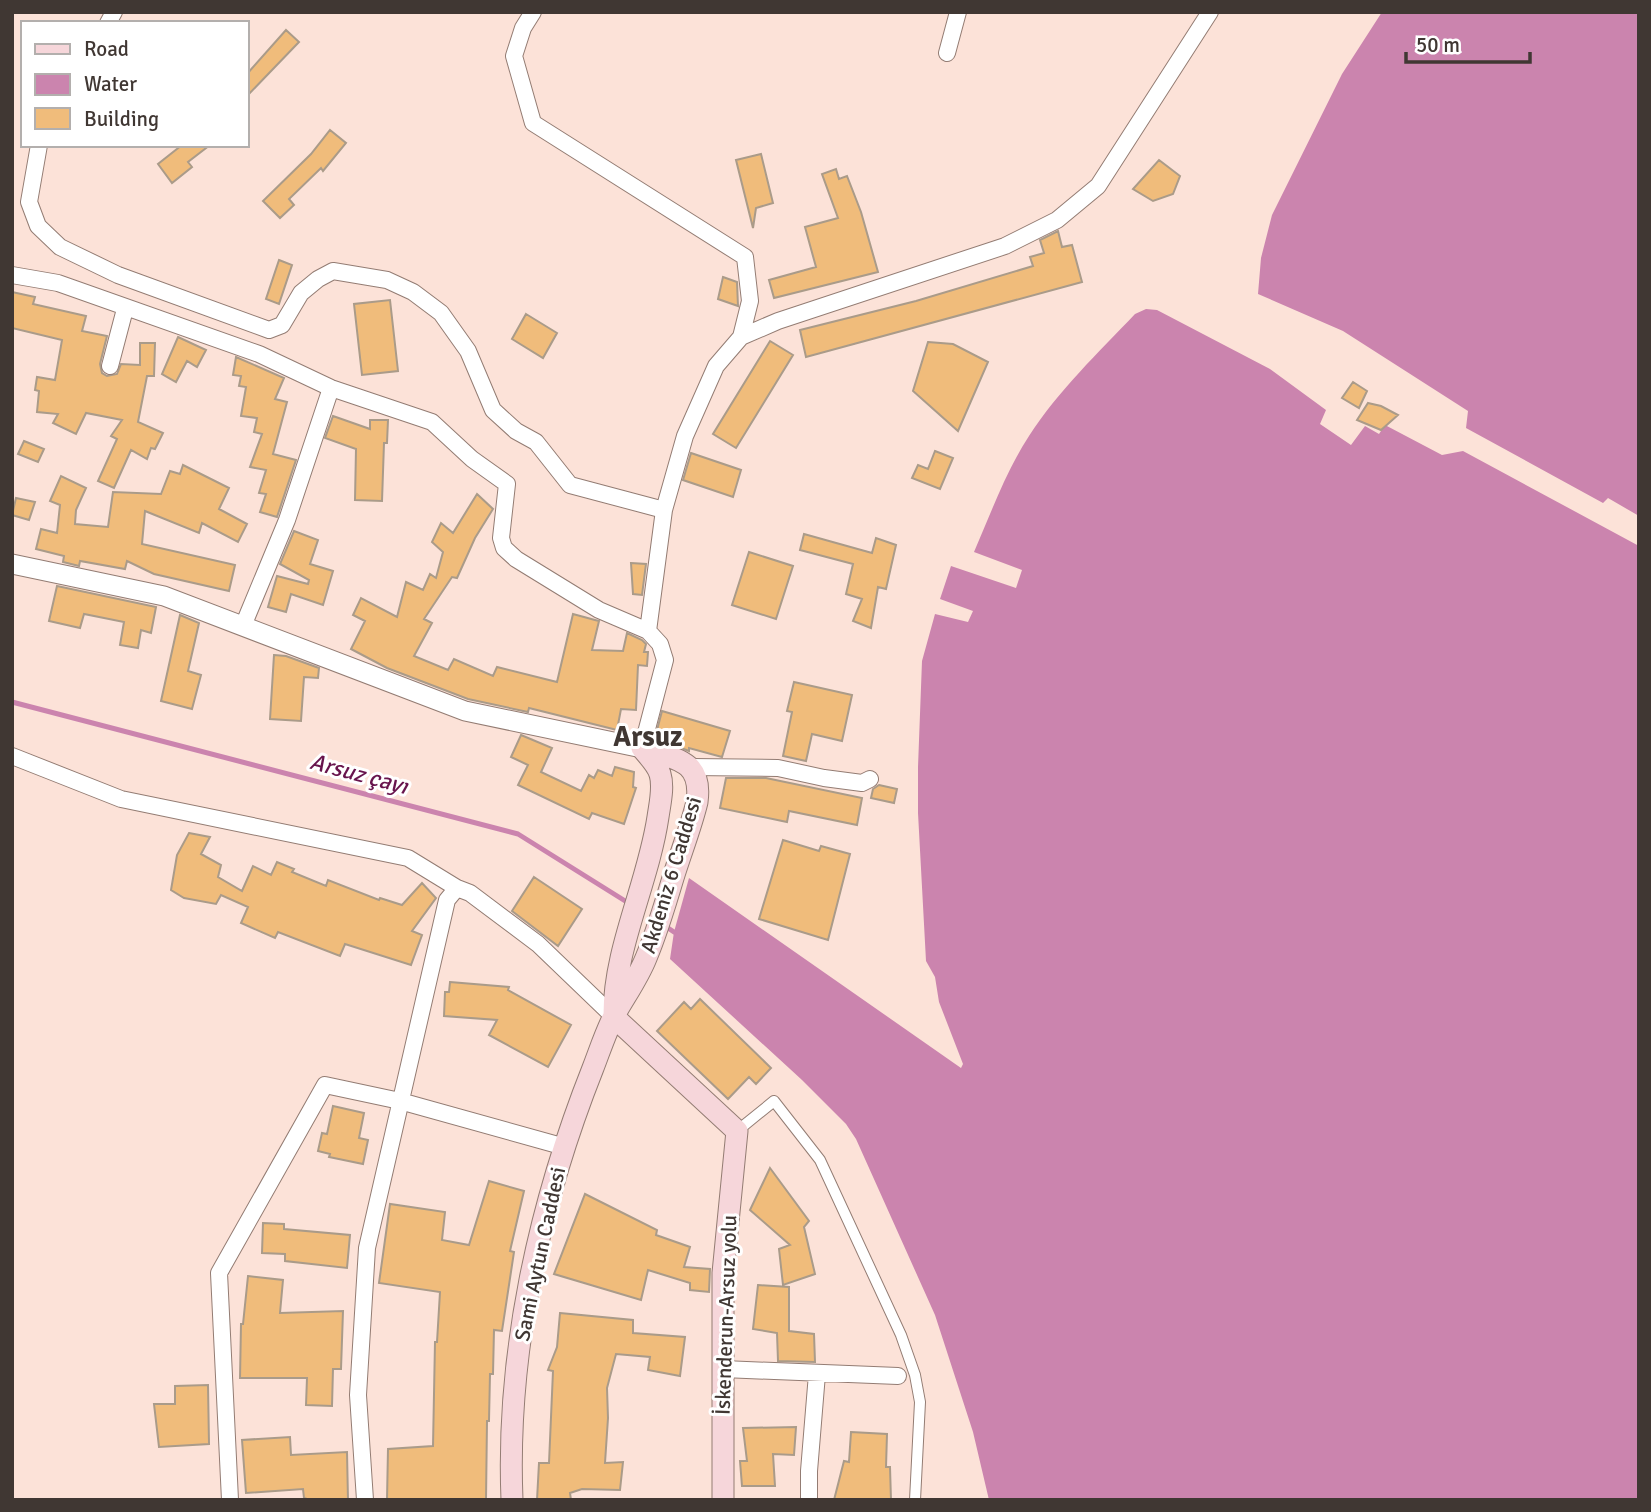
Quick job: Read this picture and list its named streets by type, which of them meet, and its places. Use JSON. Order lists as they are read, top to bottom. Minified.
{"streets":{"main road":["Akdeniz 6 Caddesi","Sami Aytun Caddesi","İskenderun-Arsuz yolu"]},"crossings":[["Akdeniz 6 Caddesi","Sami Aytun Caddesi"]],"districts":["Arsuz"],"water":["Arsuz çayı"],"legend":["Road","Water","Building"],"scale_bar":"50 m"}
